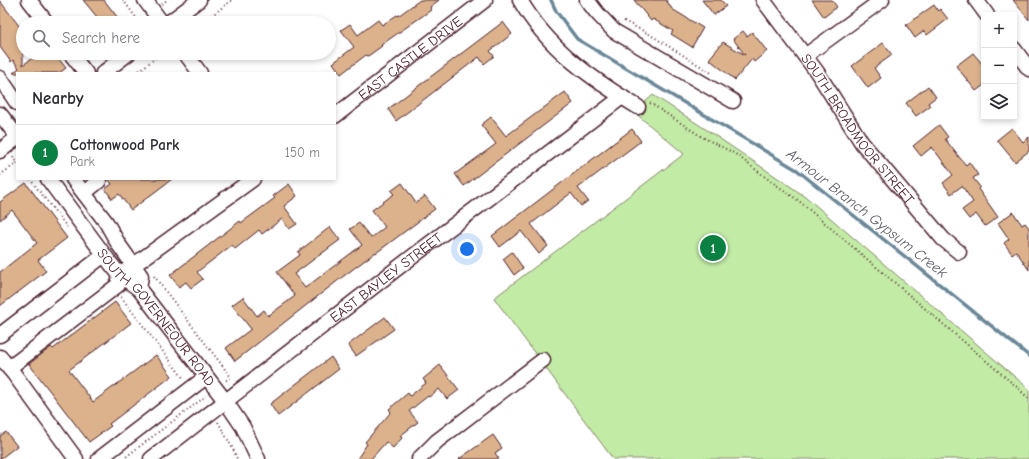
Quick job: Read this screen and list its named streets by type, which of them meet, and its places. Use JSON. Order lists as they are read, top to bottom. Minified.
{"streets":{"street":["EAST CASTLE DRIVE","SOUTH BROADMOOR STREET","EAST BAYLEY STREET","SOUTH GOVERNEOUR ROAD"]},"crossings":[["EAST BAYLEY STREET","SOUTH GOVERNEOUR ROAD"]],"water":["Armour Branch Gypsum Creek"],"page":{"map_buttons":["+","−"],"search":"Search here","heading":"Nearby","list":[{"mark":"1","name":"Cottonwood Park","note":"Park","value":"150 m"}],"pins":"1"}}
